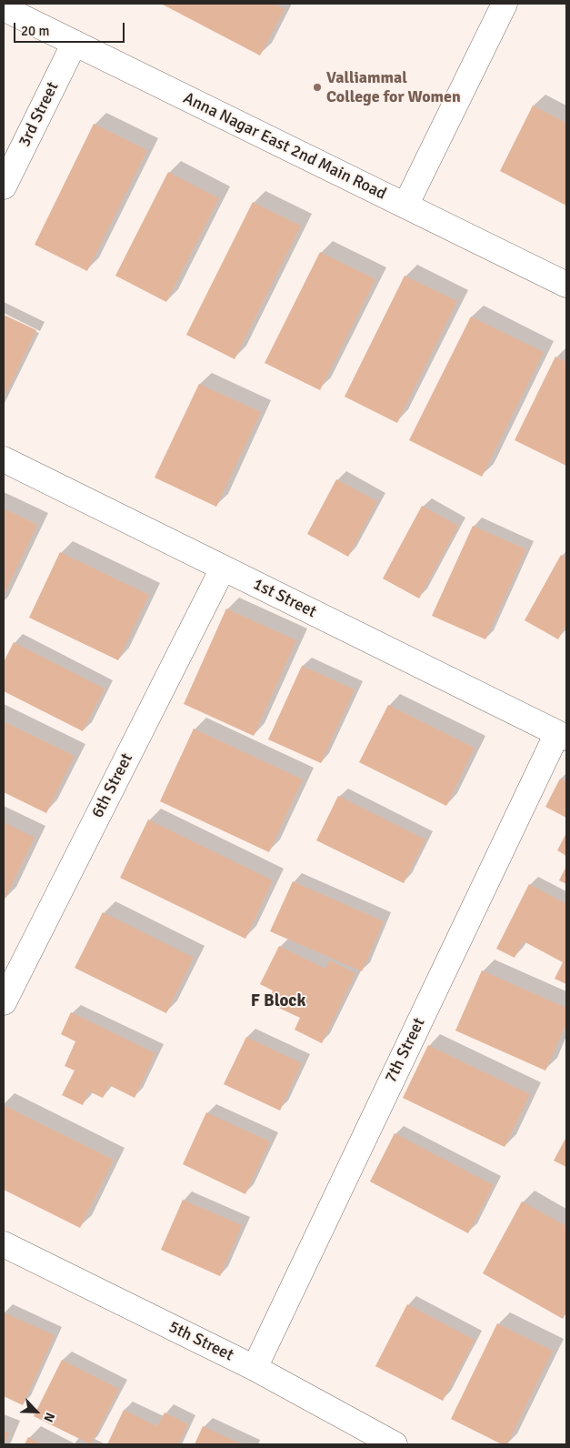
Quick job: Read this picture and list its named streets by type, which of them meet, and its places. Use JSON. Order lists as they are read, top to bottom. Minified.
{"streets":{"street":["3rd Street","Anna Nagar East 2nd Main Road","1st Street","6th Street","7th Street","5th Street"]},"crossings":[["3rd Street","Anna Nagar East 2nd Main Road"],["1st Street","6th Street"],["1st Street","7th Street"],["7th Street","5th Street"]],"districts":["F Block"],"places":["Valliammal College for Women"],"scale_bar":"20 m","north":"bottom right"}
